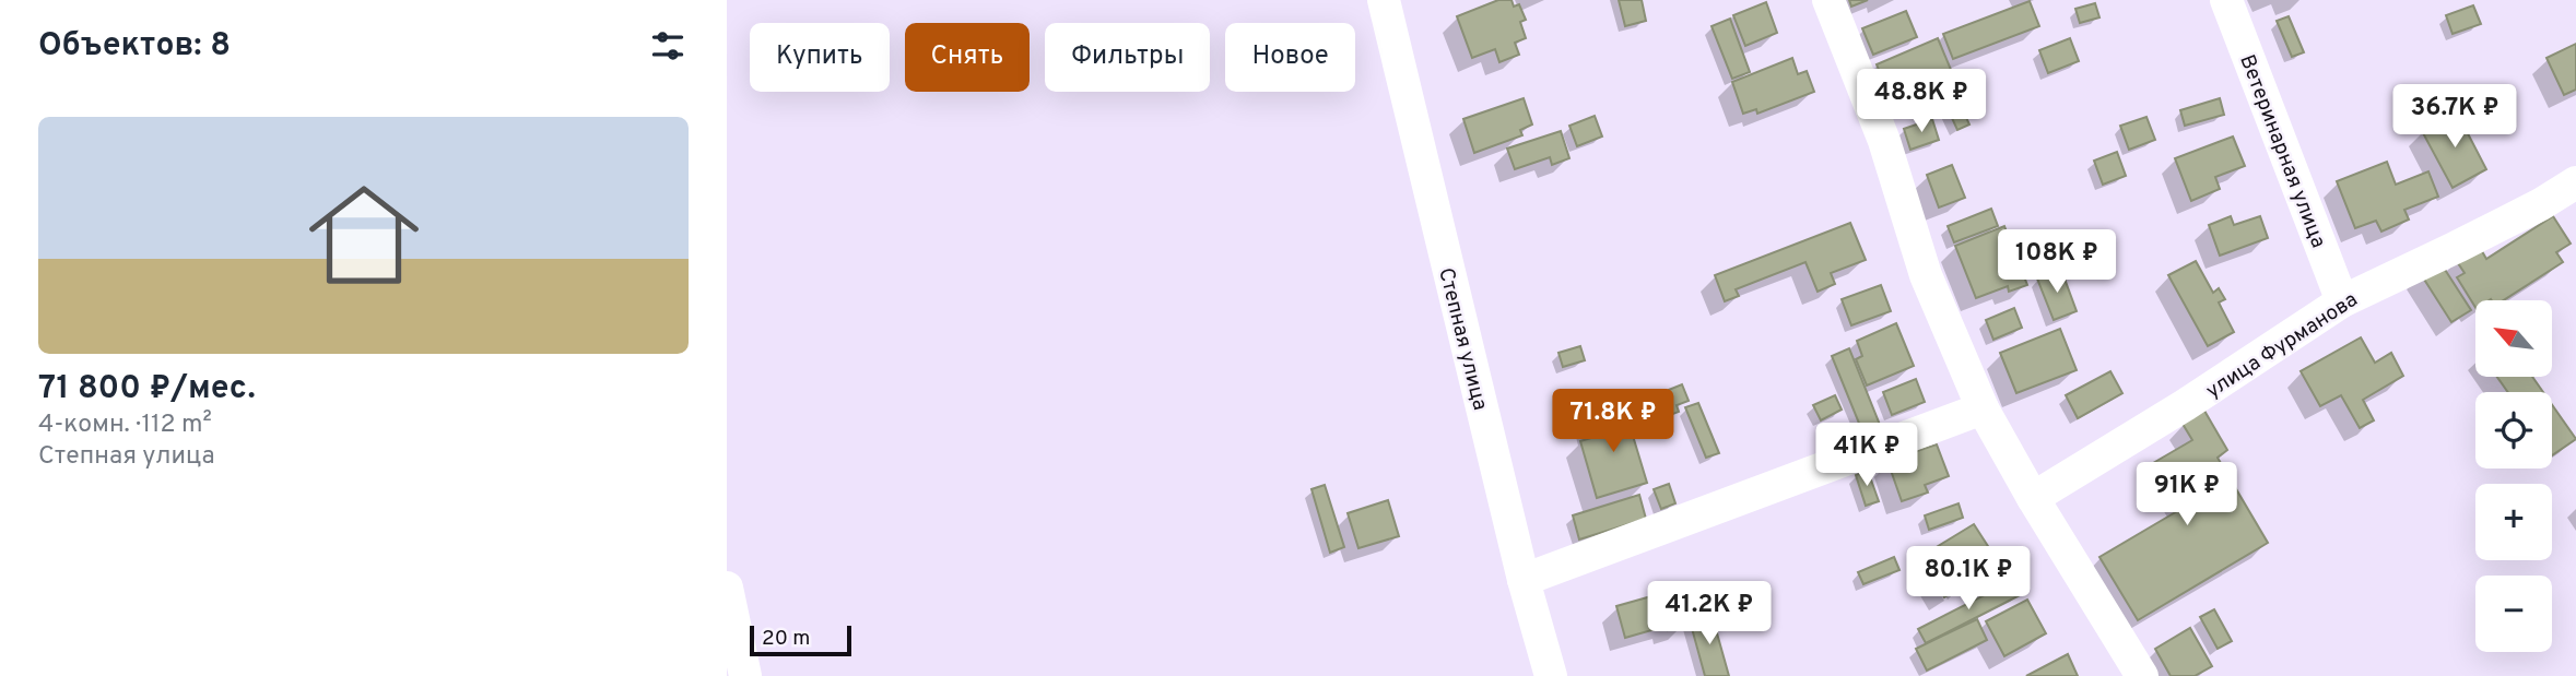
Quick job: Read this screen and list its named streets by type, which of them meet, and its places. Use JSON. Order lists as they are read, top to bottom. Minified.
{"streets":{"street":["Ветеринарная улица","Степная улица","улица Фурманова"]},"crossings":[["Ветеринарная улица","улица Фурманова"]],"scale_bar":"20 m","north":"top left","page":{"heading":"Объектов: 8","chip":["Купить","Снять","Фильтры","Новое"],"price":["48.8K ₽","36.7K ₽","108K ₽","71.8K ₽","41K ₽","91K ₽","80.1K ₽","41.2K ₽"],"list":[{"name":"71 800 ₽/мес.","note":"4-комн. · 112 m² · Степная улица"}],"map_buttons":["+","−"],"scale":"20 m"}}
